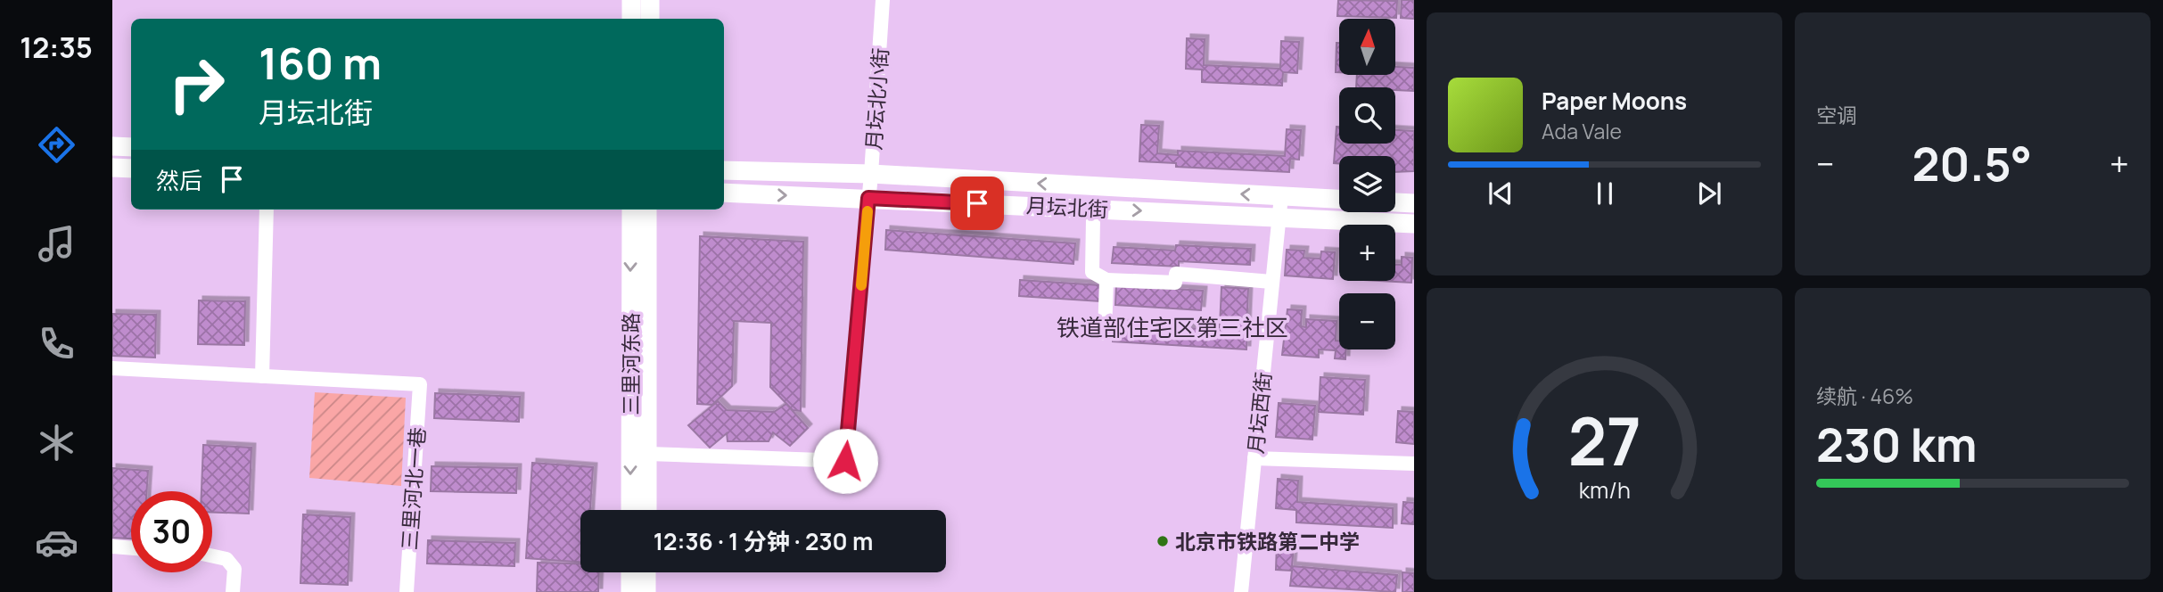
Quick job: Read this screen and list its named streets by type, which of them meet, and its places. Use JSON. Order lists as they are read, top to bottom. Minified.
{"streets":{"main road":["月坛北街","三里河东路"],"street":["月坛北小街","月坛西街","三里河北一巷"]},"crossings":[["月坛北小街","月坛北街"],["月坛北小街","三里河东路"],["月坛北街","月坛西街"]],"districts":["铁道部住宅区第三社区"],"places":["北京市铁路第二中学"],"north":"top","page":{"tabs":"12:35","tile":["空调",["续航 · 46%","230 km"]],"map_buttons":["+","−"],"turn":["160 m","月坛北街"],"song":["Paper Moons","Ada Vale"],"heat":["−","20.5°","+"],"then":"然后","limit":"30","trip":"12:36 · 1 分钟 · 230 m","gauge":["27","km/h"]}}
